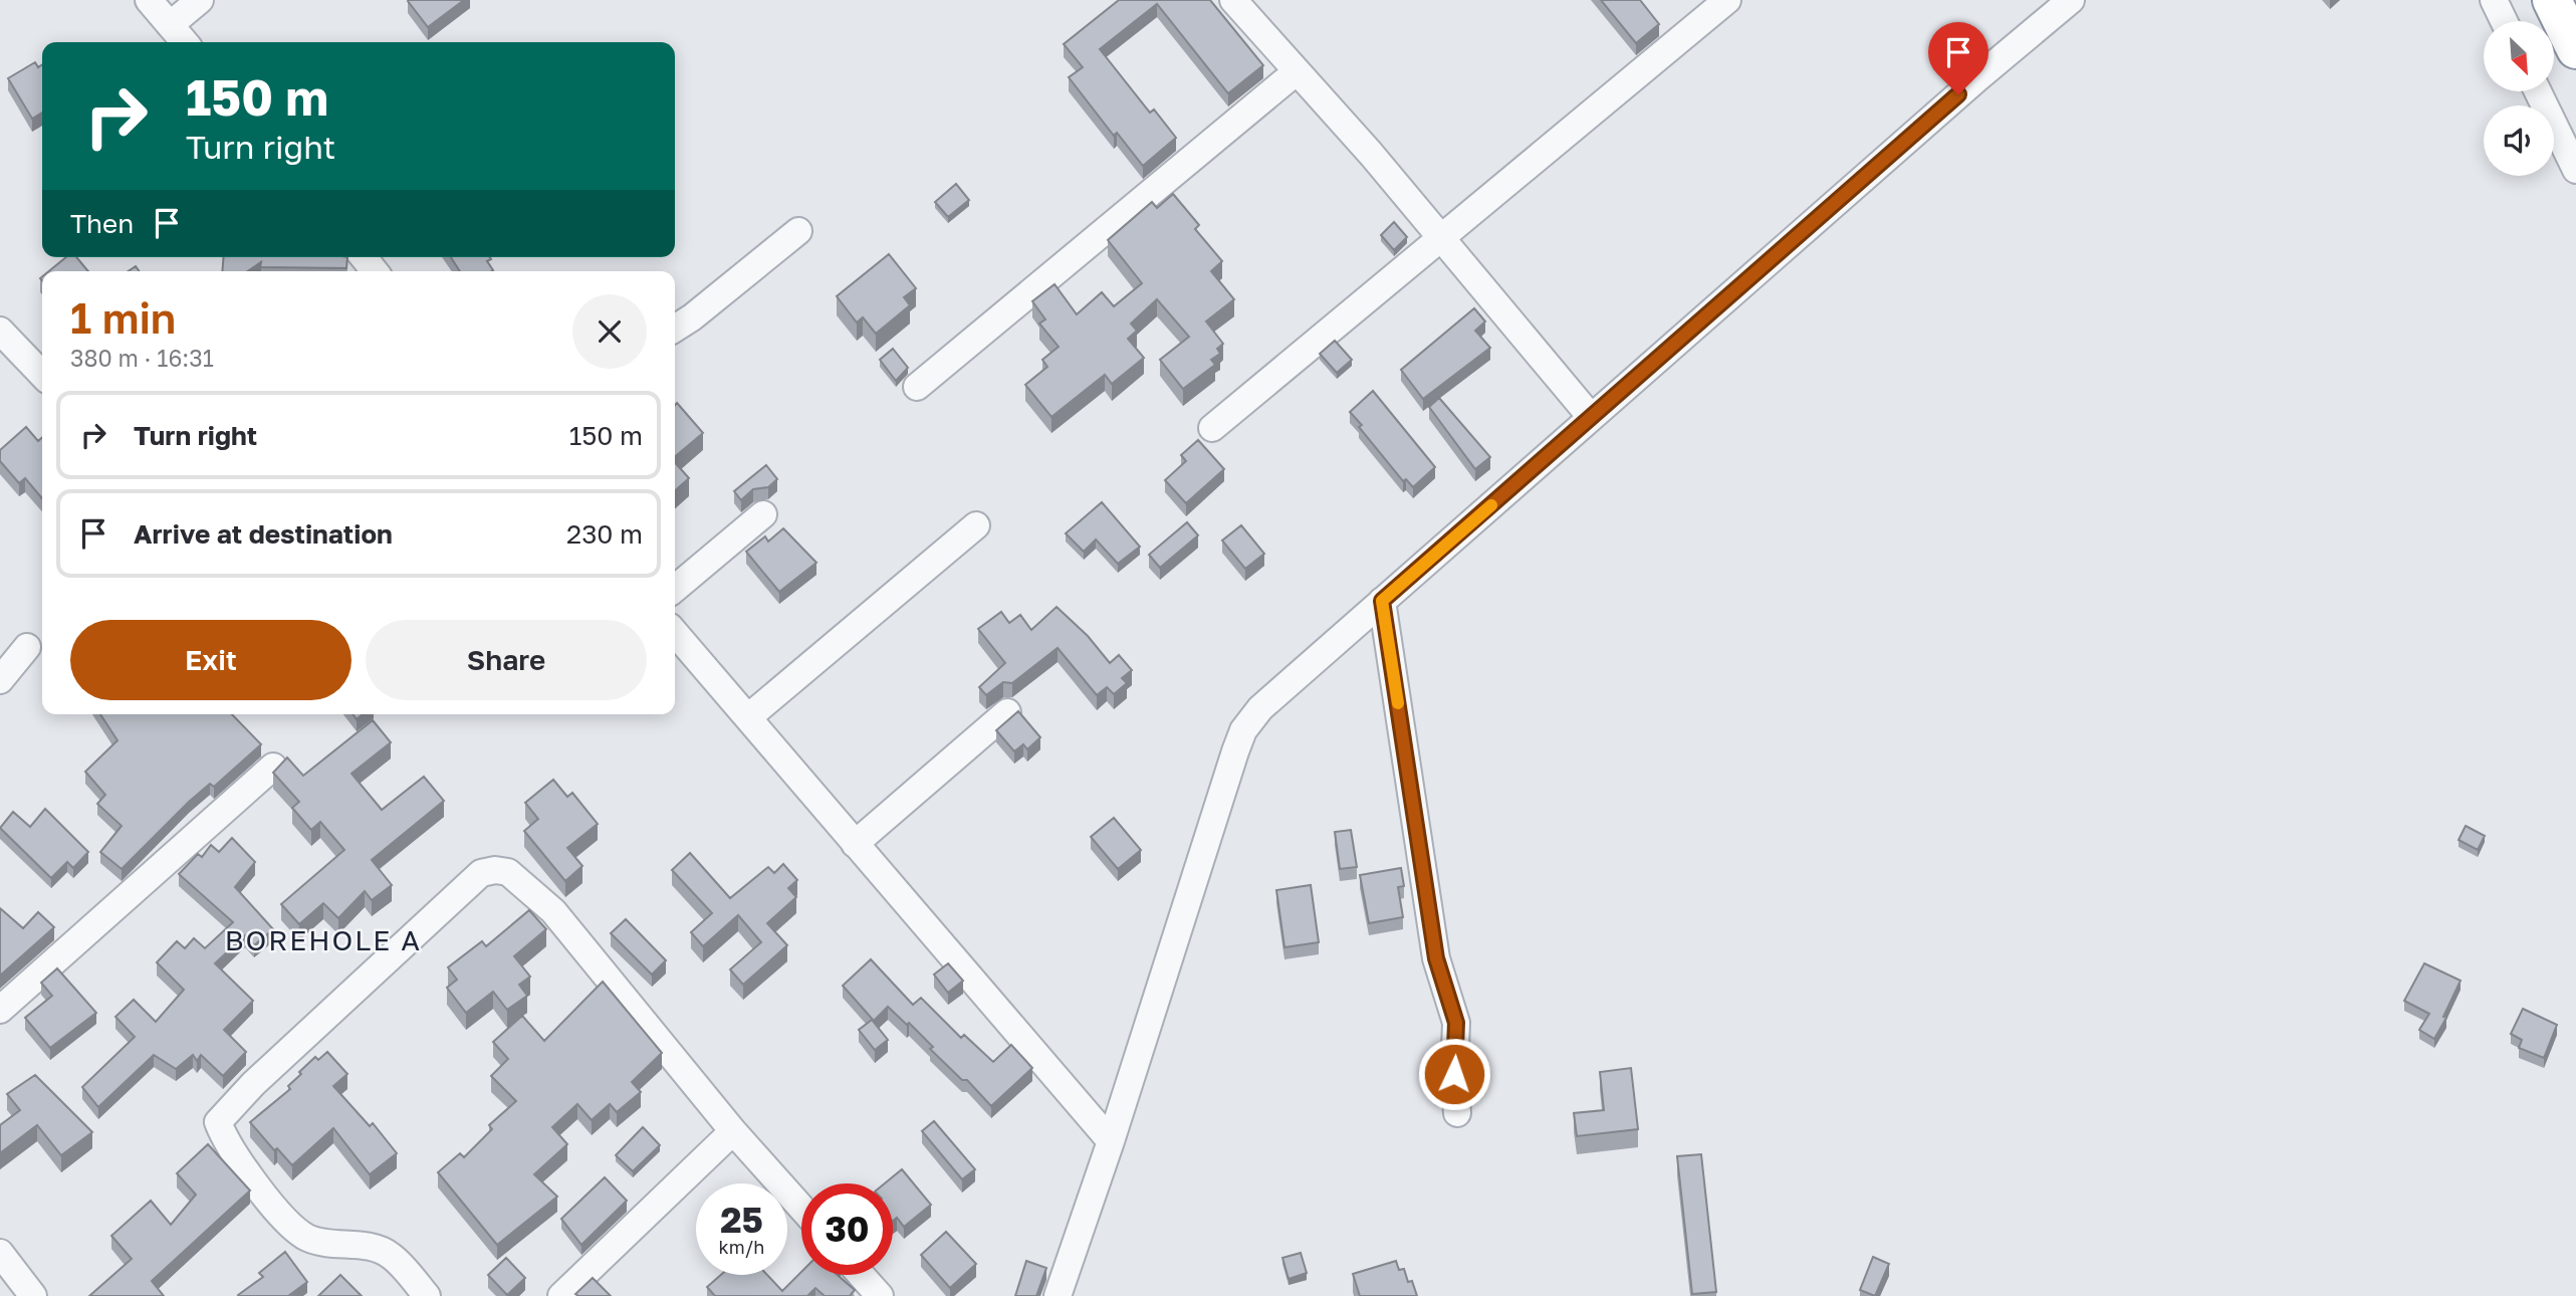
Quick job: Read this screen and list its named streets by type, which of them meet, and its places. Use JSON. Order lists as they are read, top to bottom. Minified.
{"districts":["BOREHOLE A"],"north":"bottom right","page":{"turn":["150 m","Turn right"],"then":"Then","heading":["1 min","380 m · 16:31"],"list":[{"name":"Turn right","value":"150 m"},{"name":"Arrive at destination","value":"230 m"}],"buttons":["Exit","Share"],"speed":"25 km/h","limit":"30"}}
